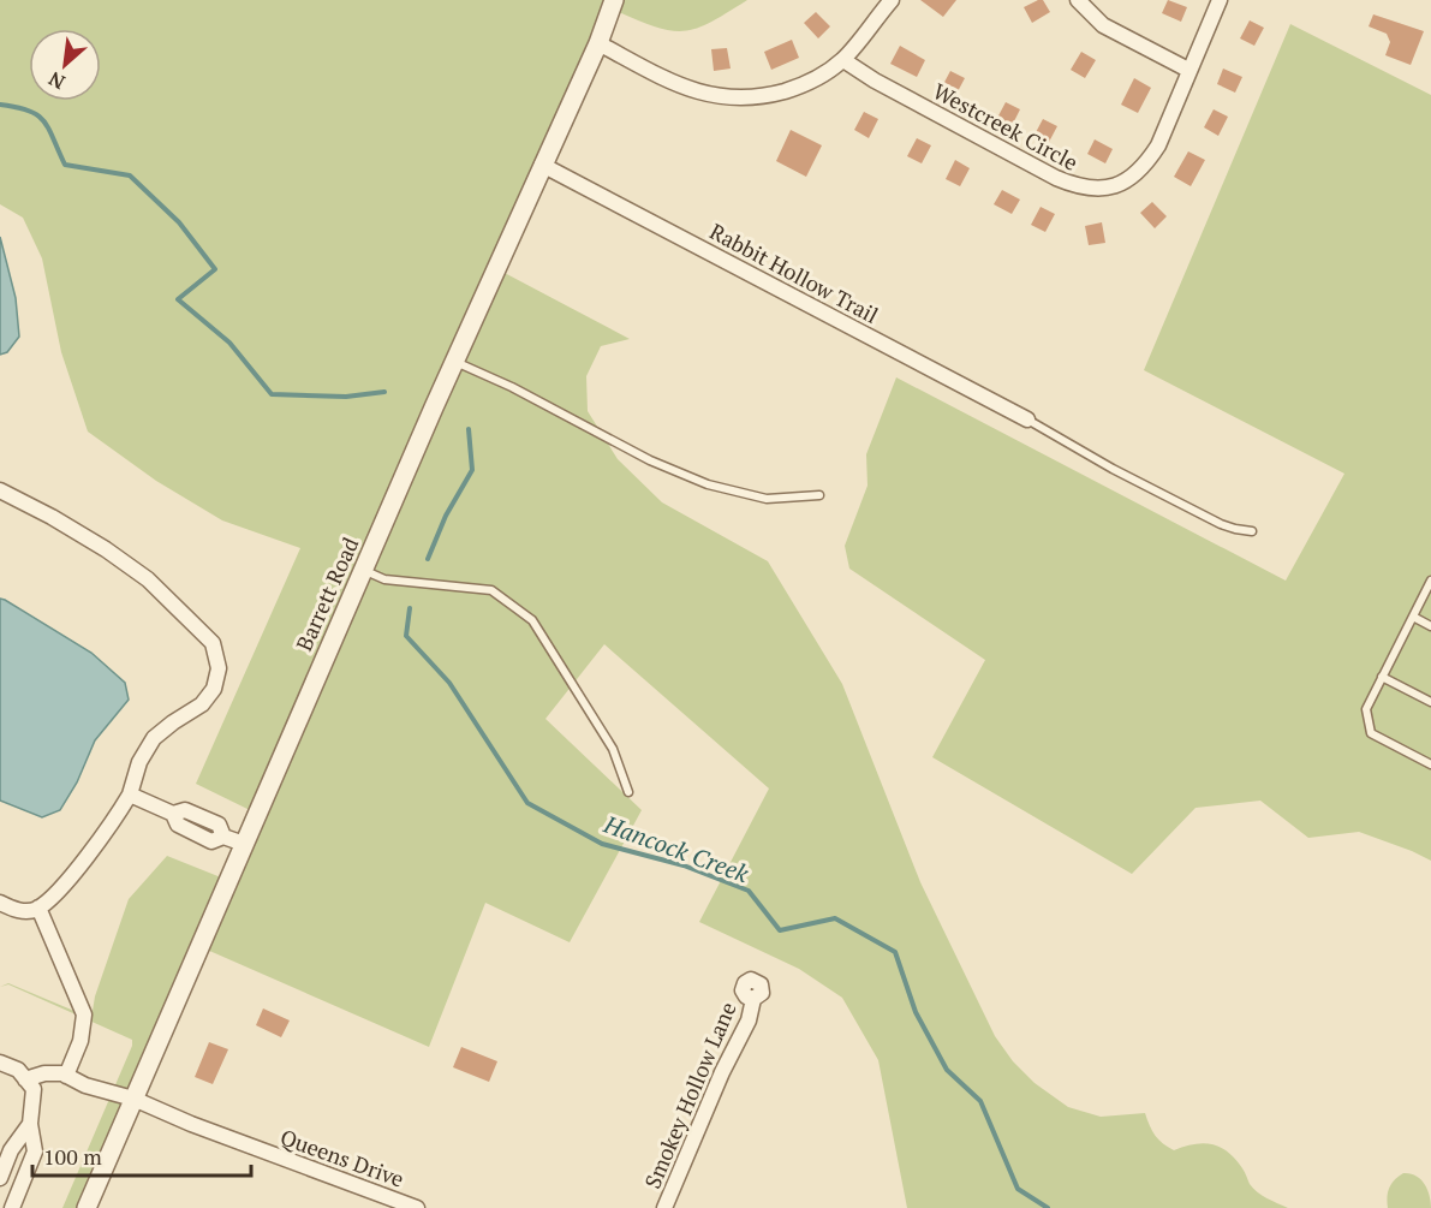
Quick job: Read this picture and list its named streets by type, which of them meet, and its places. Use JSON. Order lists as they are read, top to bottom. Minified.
{"streets":{"street":["Westcreek Circle","Rabbit Hollow Trail","Barrett Road","Smokey Hollow Lane","Queens Drive"]},"crossings":[["Rabbit Hollow Trail","Barrett Road"],["Barrett Road","Queens Drive"]],"water":["Hancock Creek"],"scale_bar":"100 m","north":"bottom left"}
